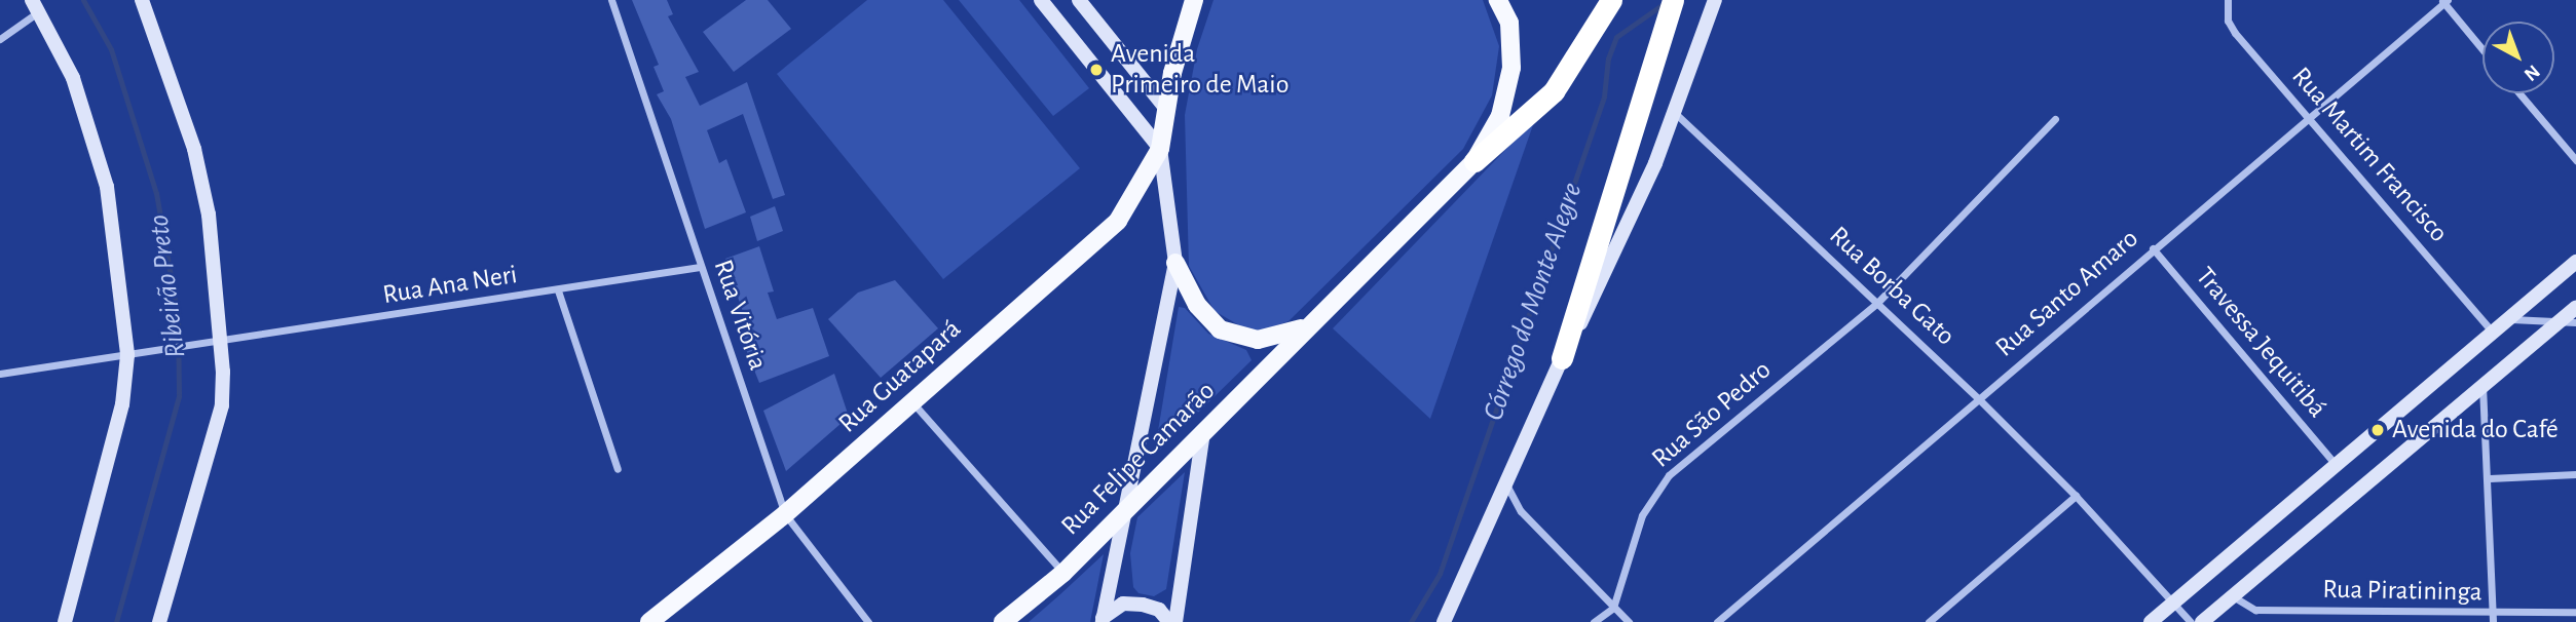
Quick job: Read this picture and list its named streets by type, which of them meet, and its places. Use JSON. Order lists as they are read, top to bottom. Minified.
{"streets":{"main road":["Rua Guatapará","Rua Felipe Camarão"],"street":["Rua Martim Francisco","Rua Ana Neri","Rua Borba Gato","Rua Santo Amaro","Rua Vitória","Travessa Jequitibá","Rua São Pedro","Rua Piratininga"]},"crossings":[["Rua Martim Francisco","Rua Santo Amaro"],["Rua Ana Neri","Rua Vitória"],["Rua Borba Gato","Rua Santo Amaro"],["Rua Borba Gato","Rua São Pedro"],["Rua Santo Amaro","Travessa Jequitibá"],["Rua Vitória","Rua Guatapará"]],"water":["Ribeirão Preto","Córrego do Monte Alegre"],"places":["Avenida Primeiro de Maio","Avenida do Café"],"north":"bottom right"}
